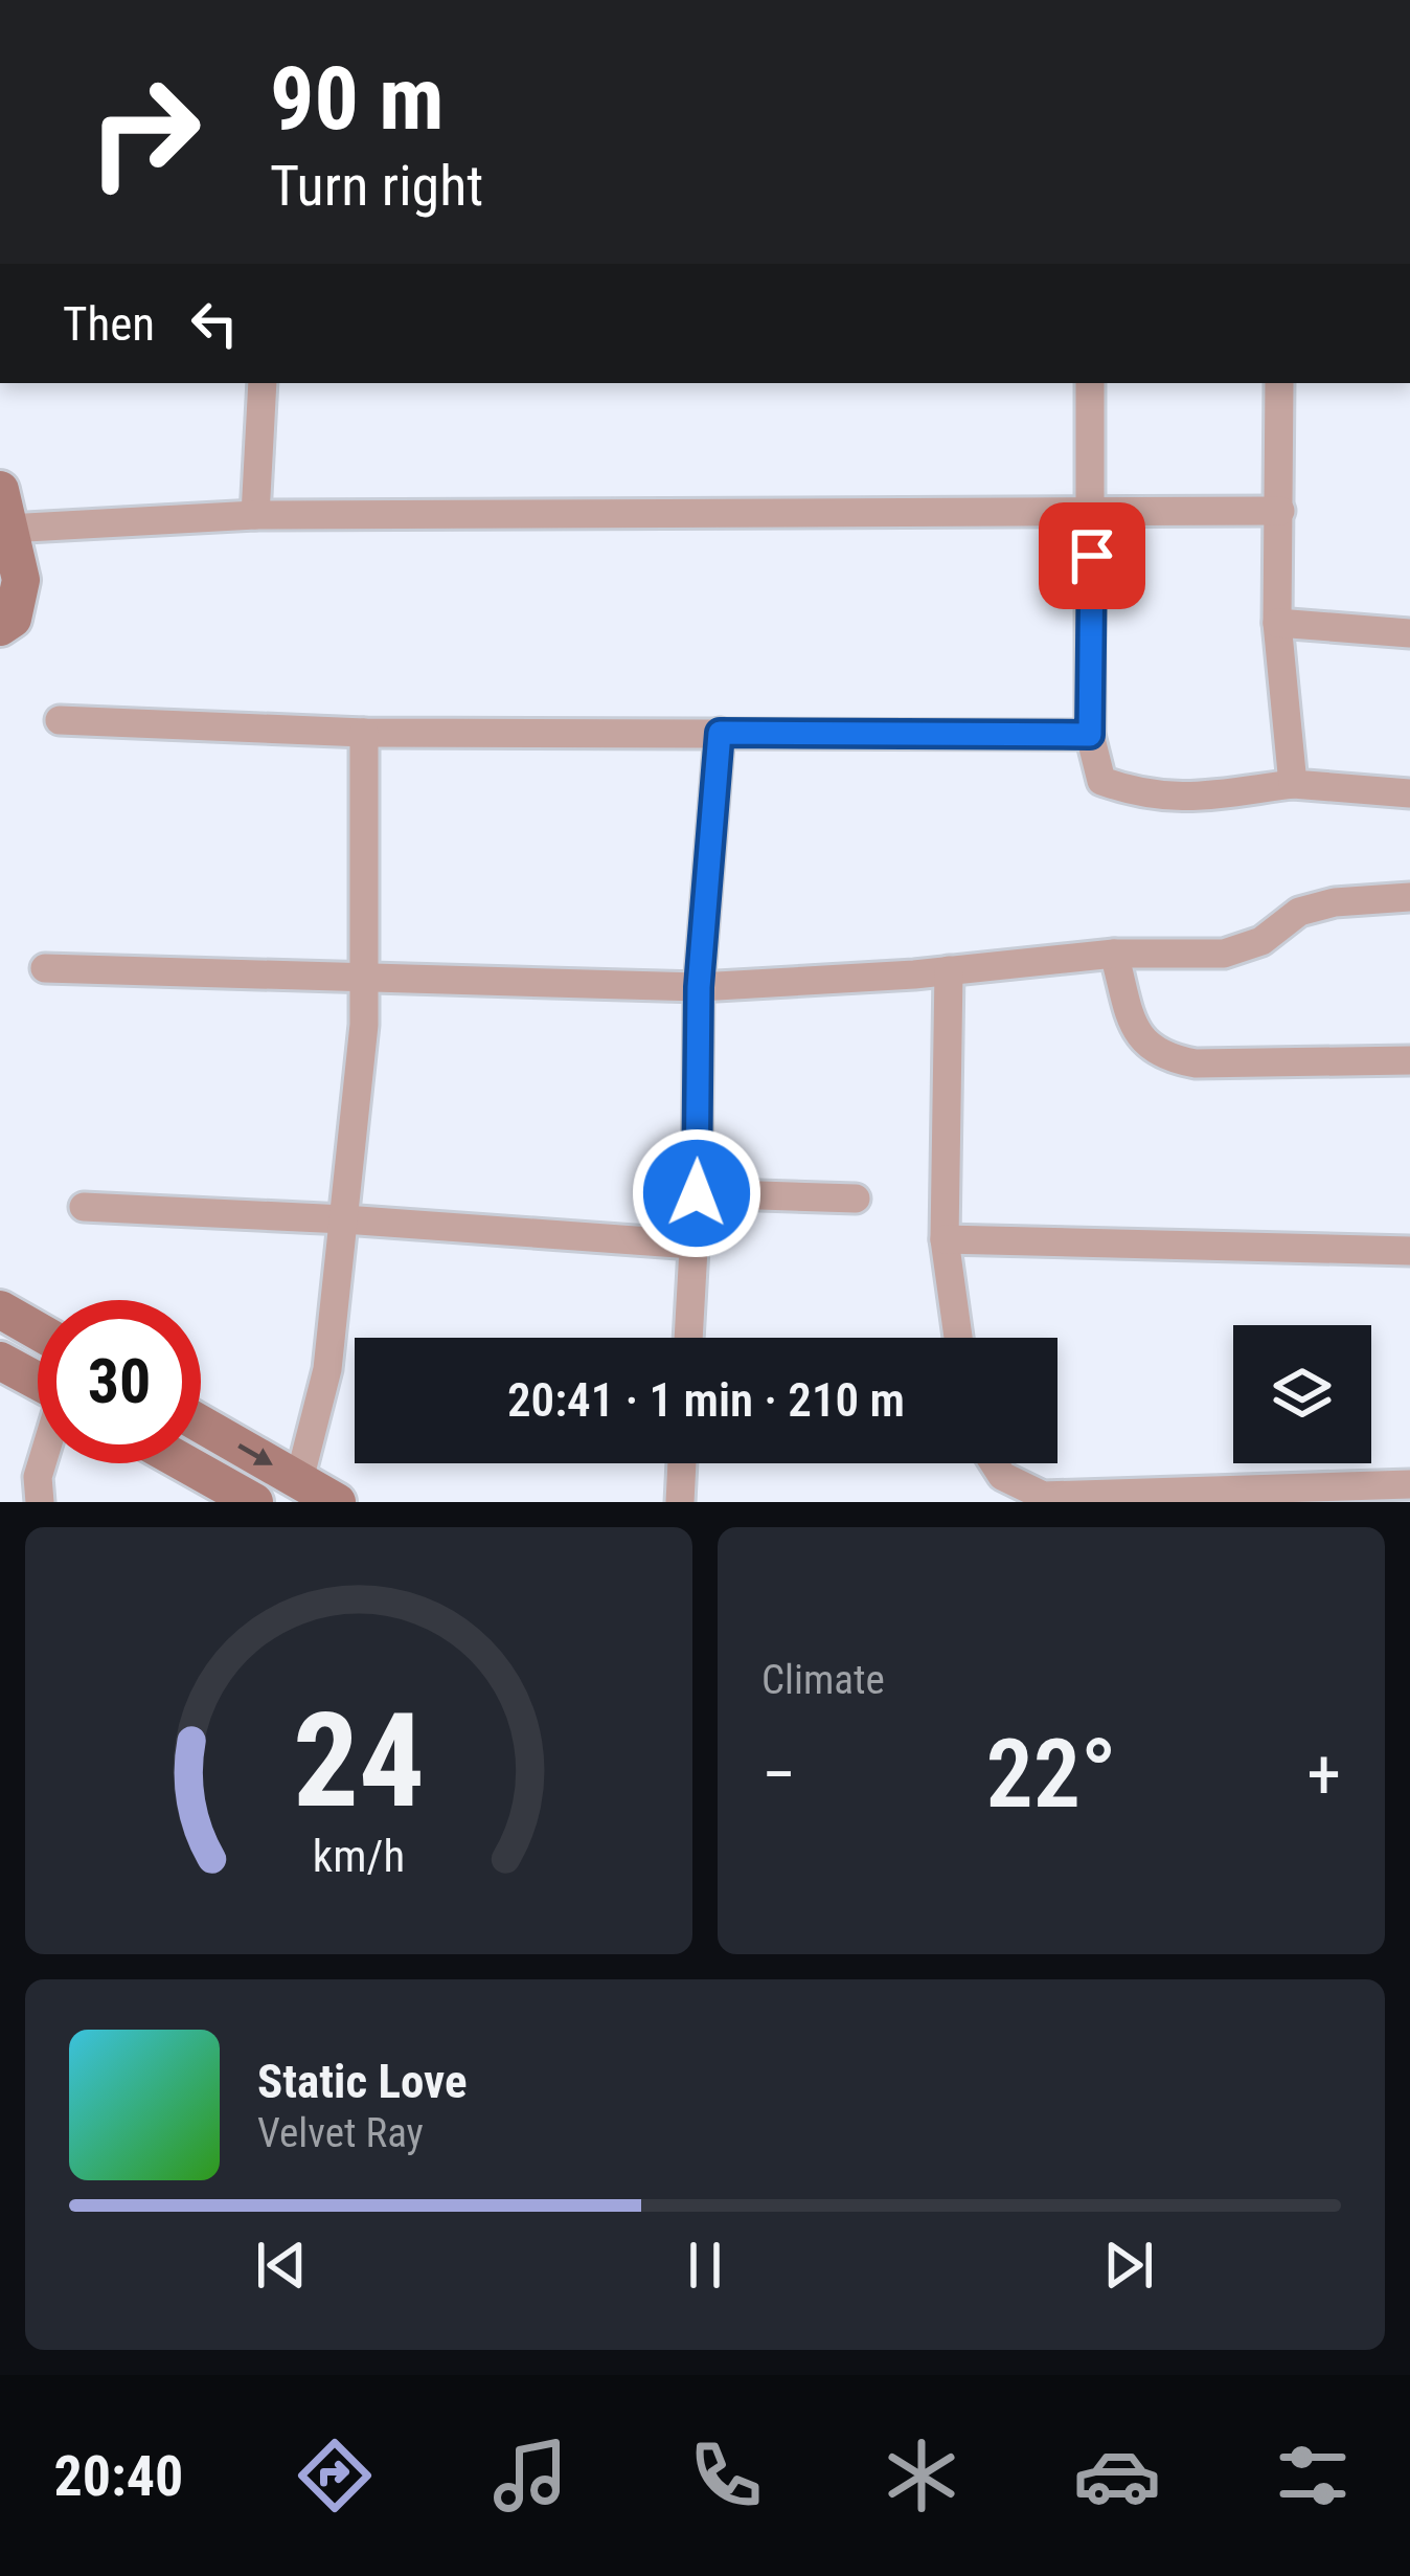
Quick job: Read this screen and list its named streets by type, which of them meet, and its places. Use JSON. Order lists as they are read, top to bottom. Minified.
{"page":{"turn":["90 m","Turn right"],"then":"Then","limit":"30","trip":"20:41 · 1 min · 210 m","tile":"Climate","heat":["−","22°","+"],"song":["Static Love","Velvet Ray"],"tabs":"20:40","gauge":["24","km/h"]}}
